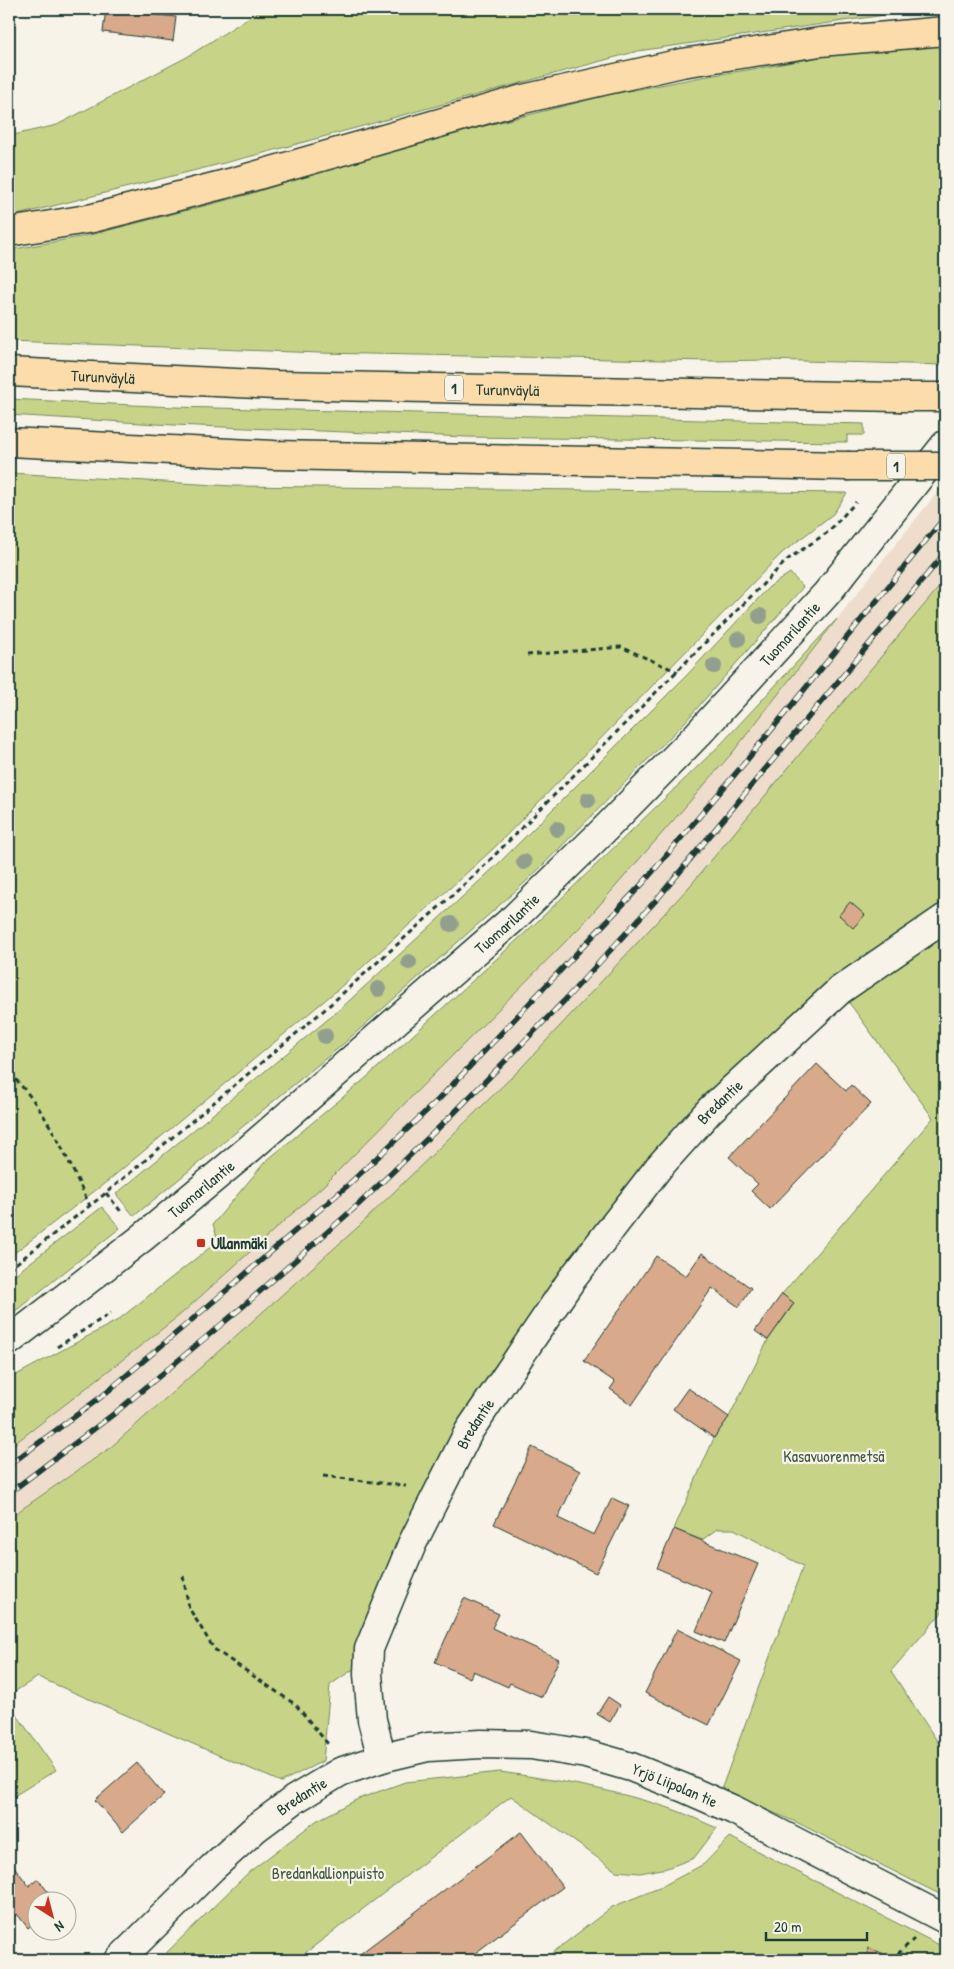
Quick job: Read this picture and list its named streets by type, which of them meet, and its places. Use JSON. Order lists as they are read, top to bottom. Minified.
{"streets":{"highway":["Turunväylä","1"],"street":["Tuomarilantie","Bredantie","Yrjö Liipolan tie"]},"crossings":[["Bredantie","Yrjö Liipolan tie"]],"parks":["Kasavuorenmetsä","Bredankallionpuisto"],"places":{"transit":["Ullanmäki"]},"scale_bar":"20 m","north":"bottom right"}
